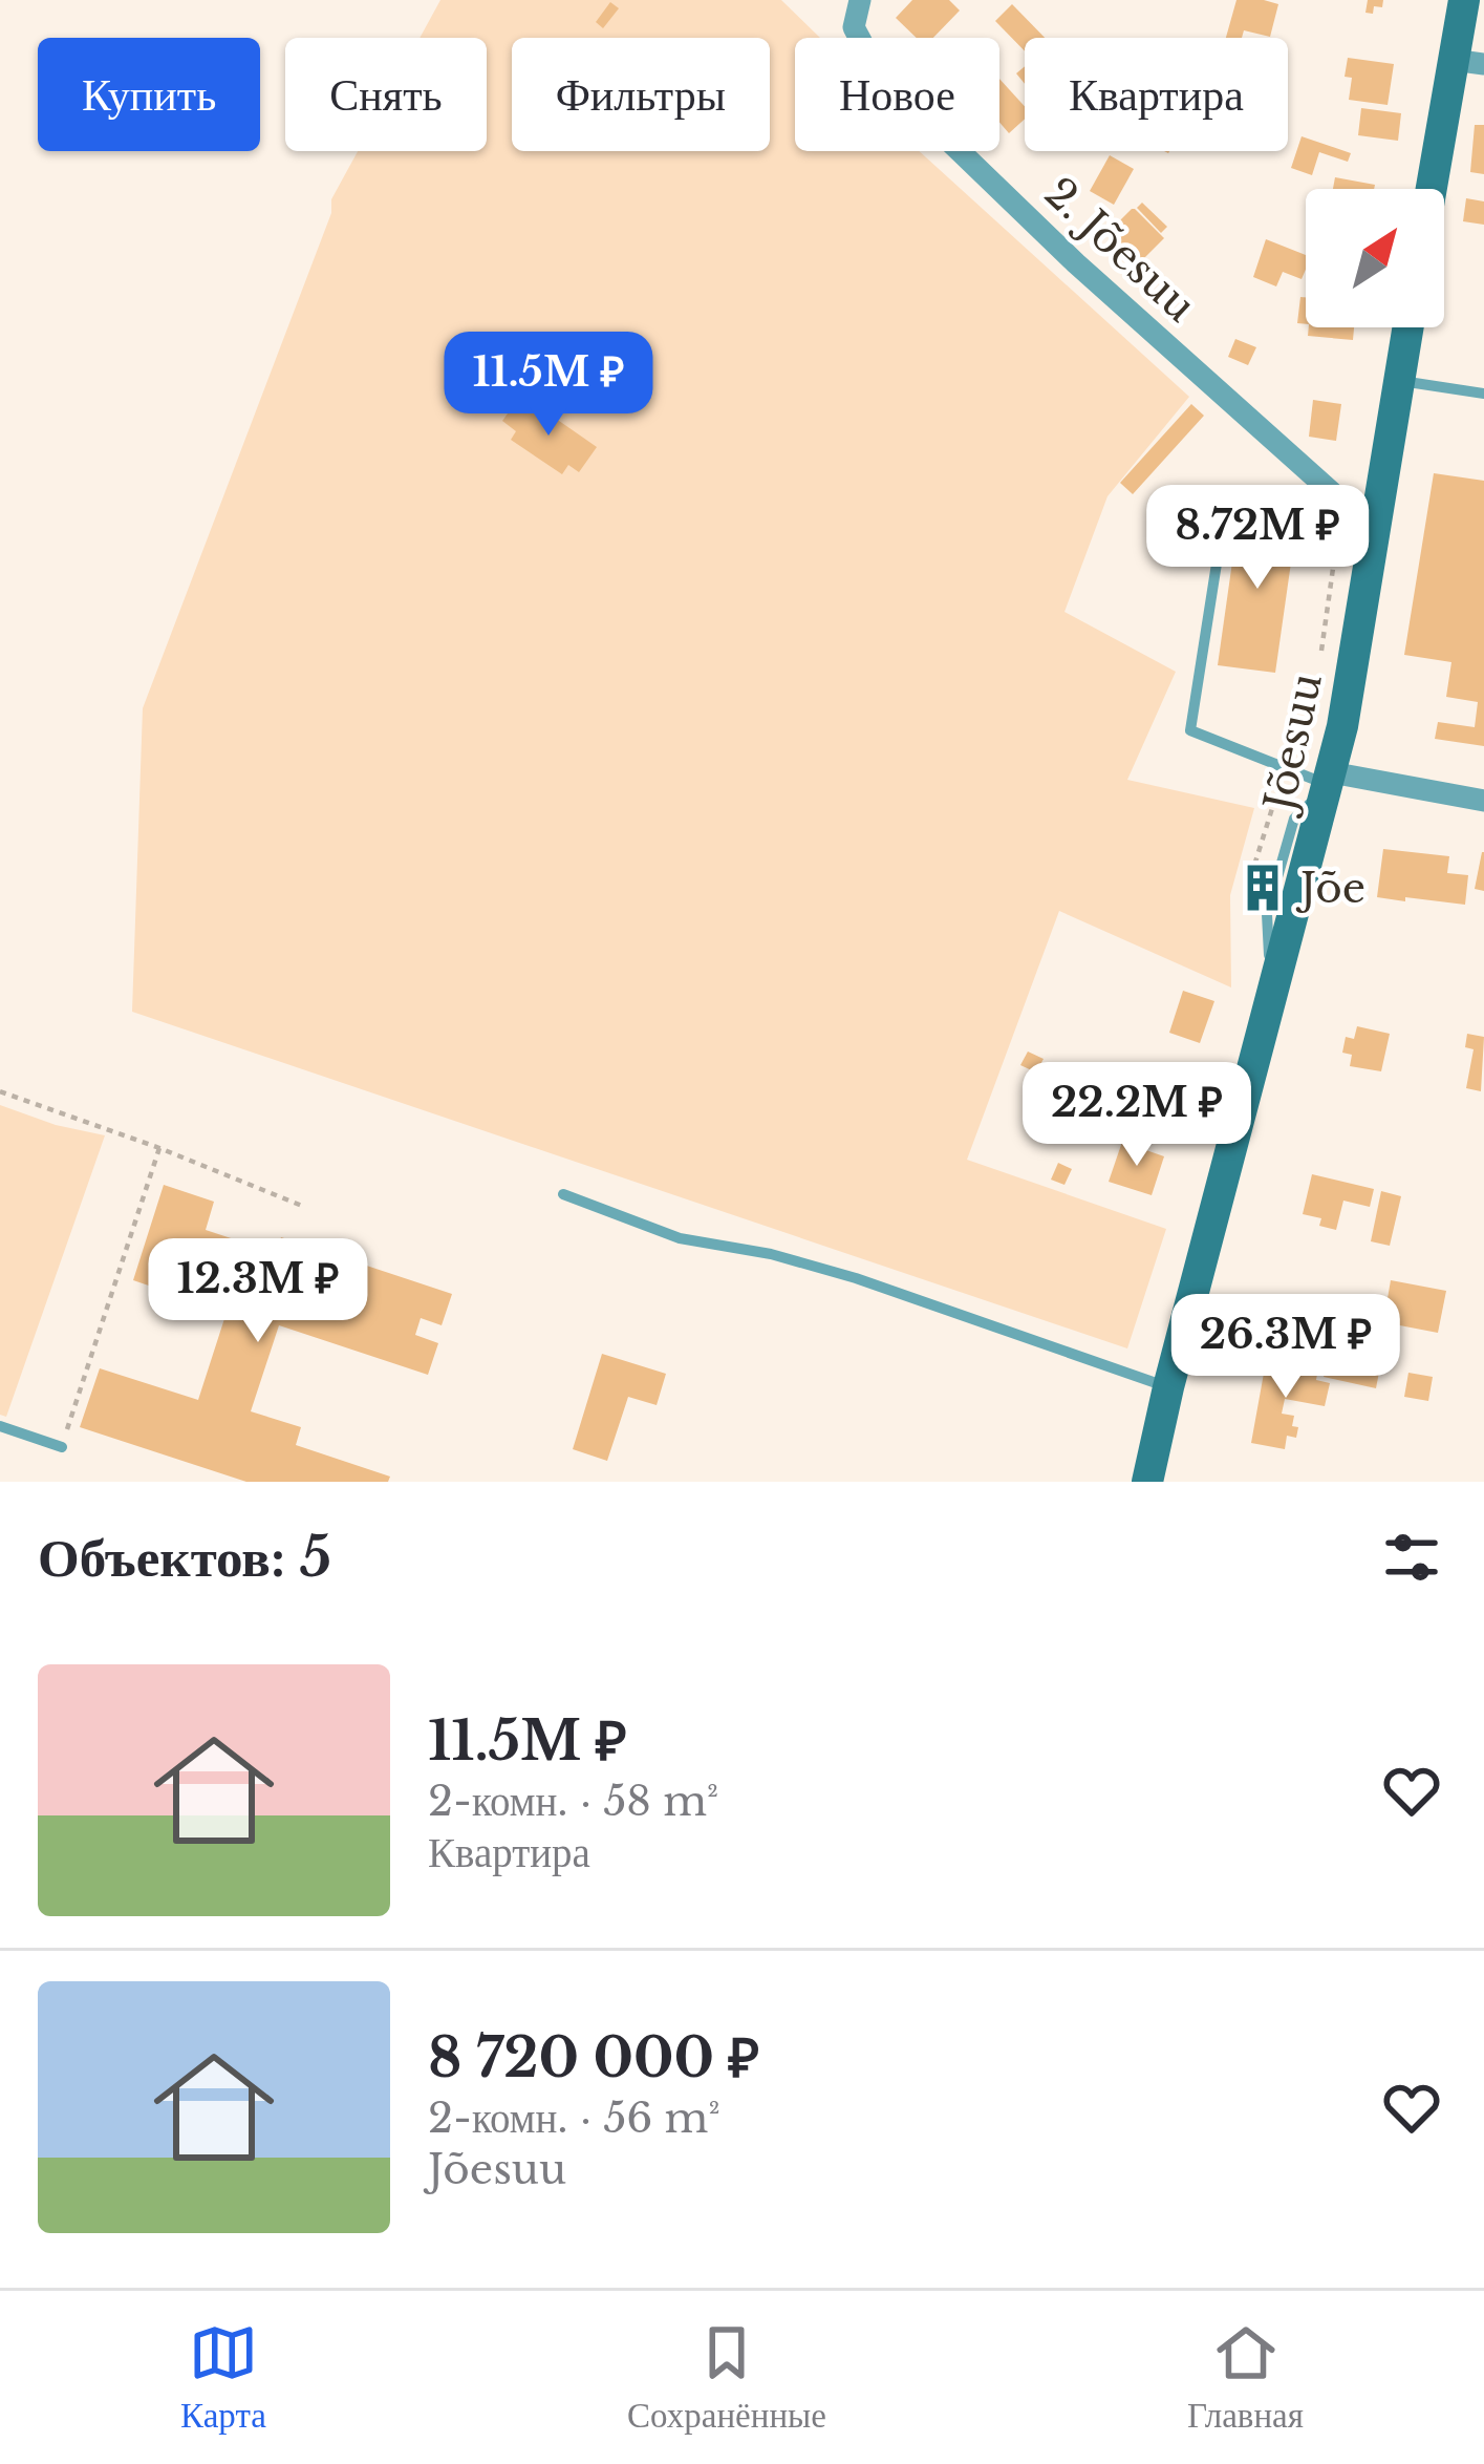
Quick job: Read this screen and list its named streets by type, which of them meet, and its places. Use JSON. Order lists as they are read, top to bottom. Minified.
{"streets":{"street":["2. Jõesuu","Jõesuu"]},"crossings":[["2. Jõesuu","Jõesuu"]],"places":{"building":["Jõe"]},"north":"top right","page":{"chip":["Купить","Снять","Фильтры","Новое","Квартира"],"price":["11.5M ₽","8.72M ₽","22.2M ₽","12.3M ₽","26.3M ₽"],"heading":"Объектов: 5","list":[{"name":"11.5M ₽","note":"2-комн. · 58 m² · Квартира"},{"name":"8 720 000 ₽","note":"2-комн. · 56 m² · Jõesuu"}],"tabs":["Карта","Сохранённые","Главная"]}}
